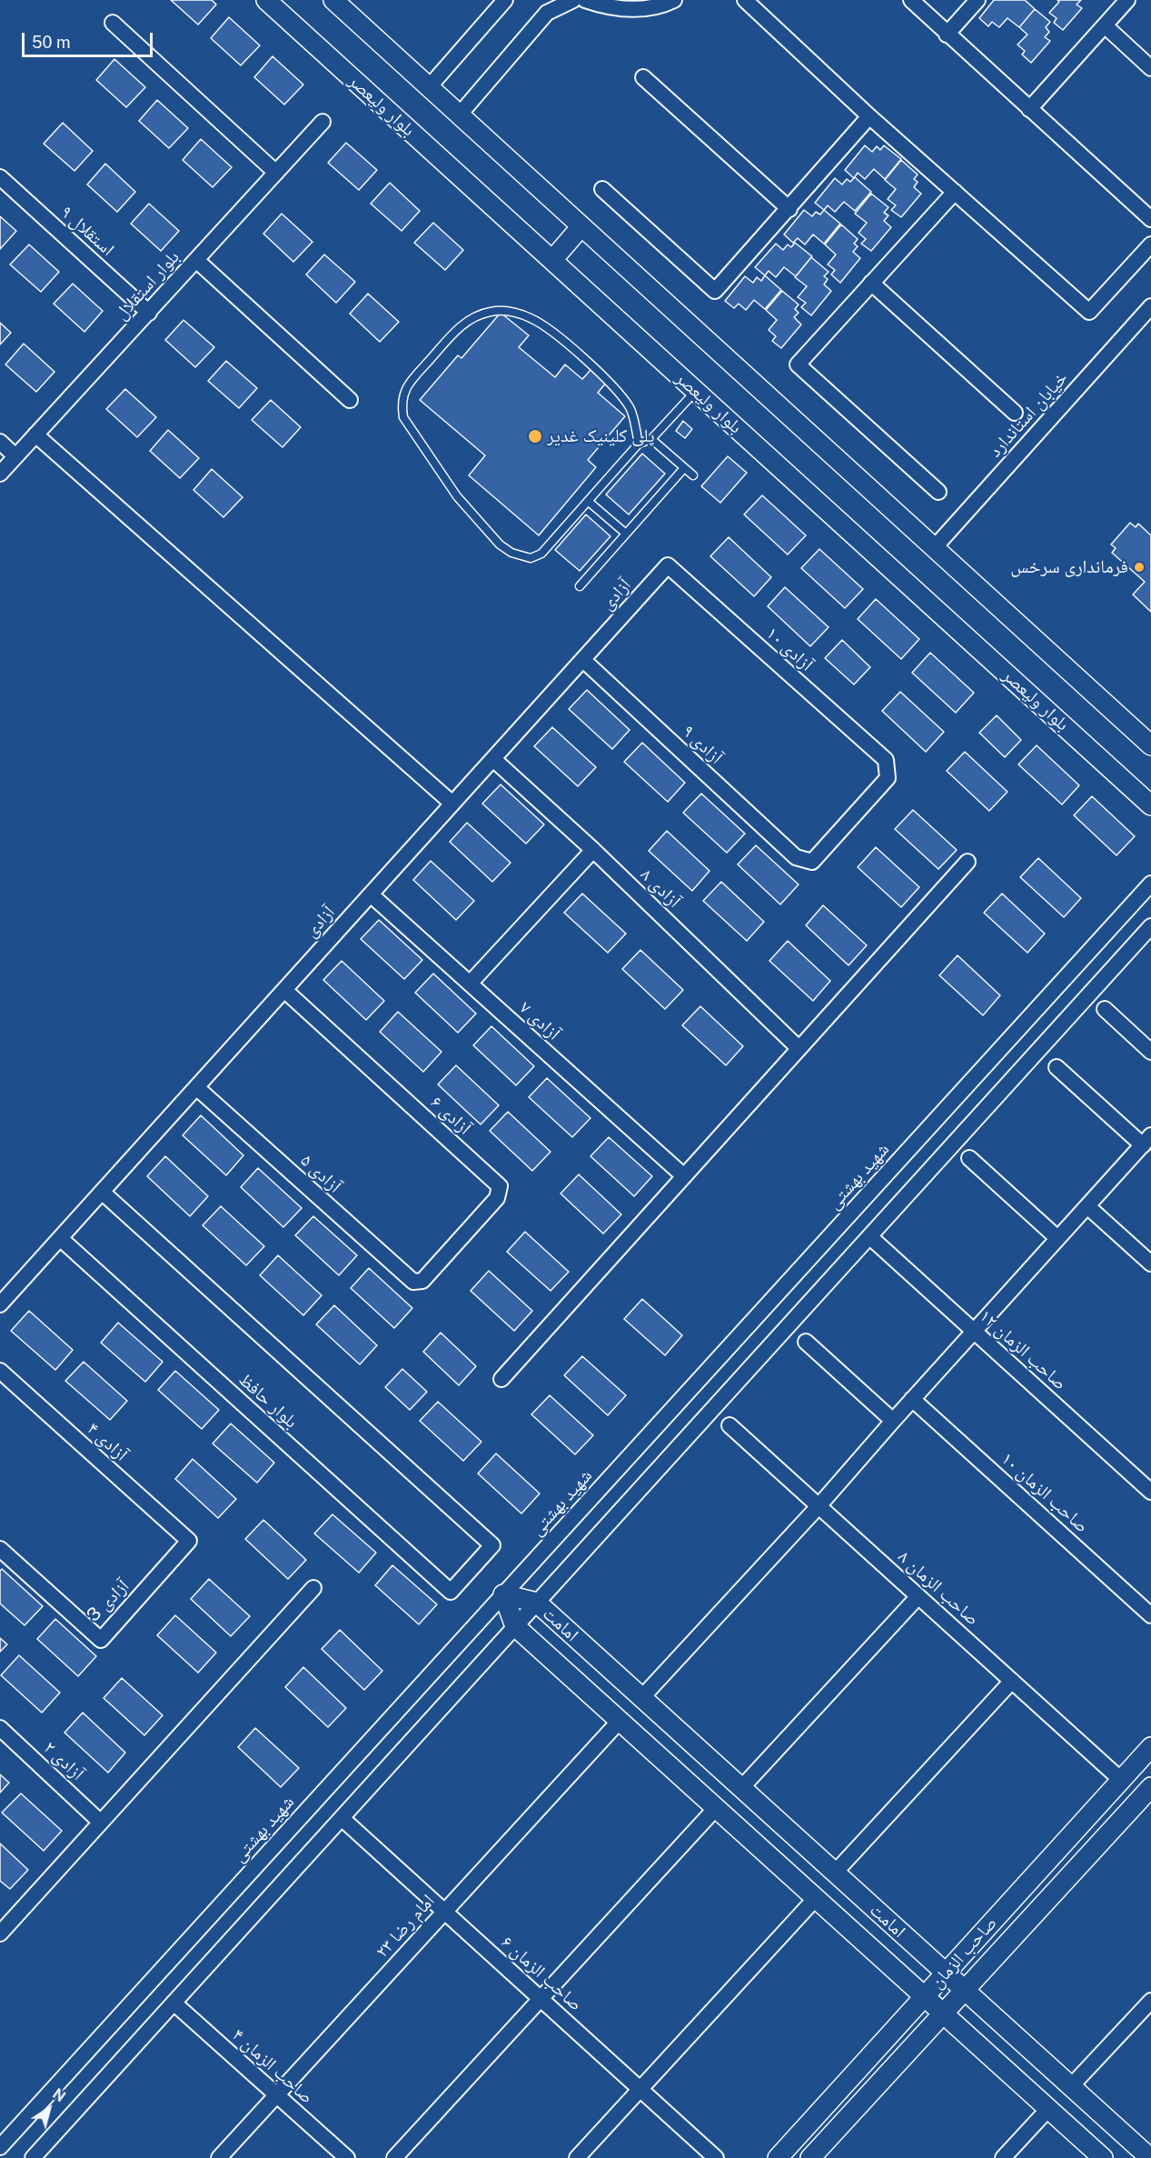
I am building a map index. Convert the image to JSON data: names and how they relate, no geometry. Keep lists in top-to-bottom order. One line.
{"streets":{"street":["بلوار ولیعصر","استقلال ۹","بلوار استقلال","خیابان استاندارد","آزادی","آزادی ۱۰","آزادی ۹","آزادی ۸","آزادی ۷","آزادی ۶","آزادی ۵","شهید بهشتی","صاحب الزمان ۱۲","بلوار حافظ","آزادی ۴","صاحب الزمان ۱۰","صاحب الزمان ۸","آزادی 3","امامت","آزادی ۲","امام رضا ۲۳","صاحب الزمان","صاحب الزمان ۶","صاحب الزمان ۴"]},"crossings":[["استقلال ۹","بلوار استقلال"],["آزادی","آزادی ۱۰"],["آزادی","آزادی ۹"],["آزادی","آزادی ۸"],["آزادی","آزادی ۷"],["آزادی","آزادی ۶"],["آزادی","آزادی ۵"],["آزادی","بلوار حافظ"],["آزادی ۱۰","آزادی ۹"],["آزادی ۶","آزادی ۵"],["شهید بهشتی","امامت"],["آزادی ۴","آزادی 3"],["صاحب الزمان ۸","صاحب الزمان"],["امامت","امام رضا ۲۳"],["امامت","صاحب الزمان"],["امام رضا ۲۳","صاحب الزمان ۶"],["امام رضا ۲۳","صاحب الزمان ۴"]],"places":["پلی کلینیک غدیر","فرمانداری سرخس"],"scale_bar":"50 m","north":"top right"}
